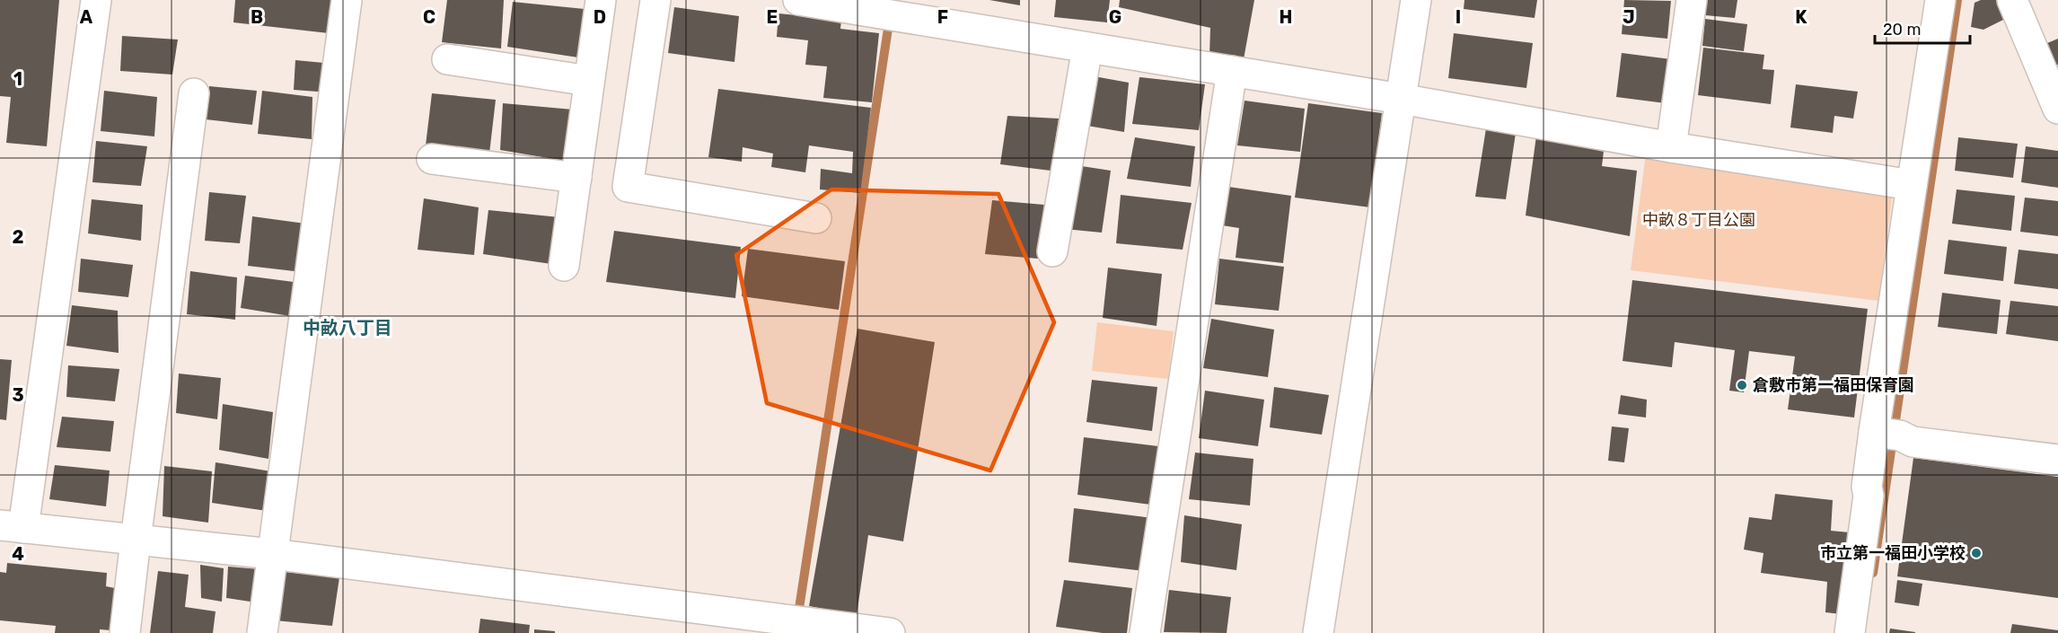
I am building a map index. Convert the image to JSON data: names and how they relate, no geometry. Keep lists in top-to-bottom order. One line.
{"districts":["中畝八丁目"],"parks":["中畝８丁目公園"],"places":["倉敷市第一福田保育園","市立第一福田小学校"],"scale_bar":"20 m","grid":{"columns":["A","B","C","D","E","F","G","H","I","J","K"],"rows":["1","2","3","4"]}}
